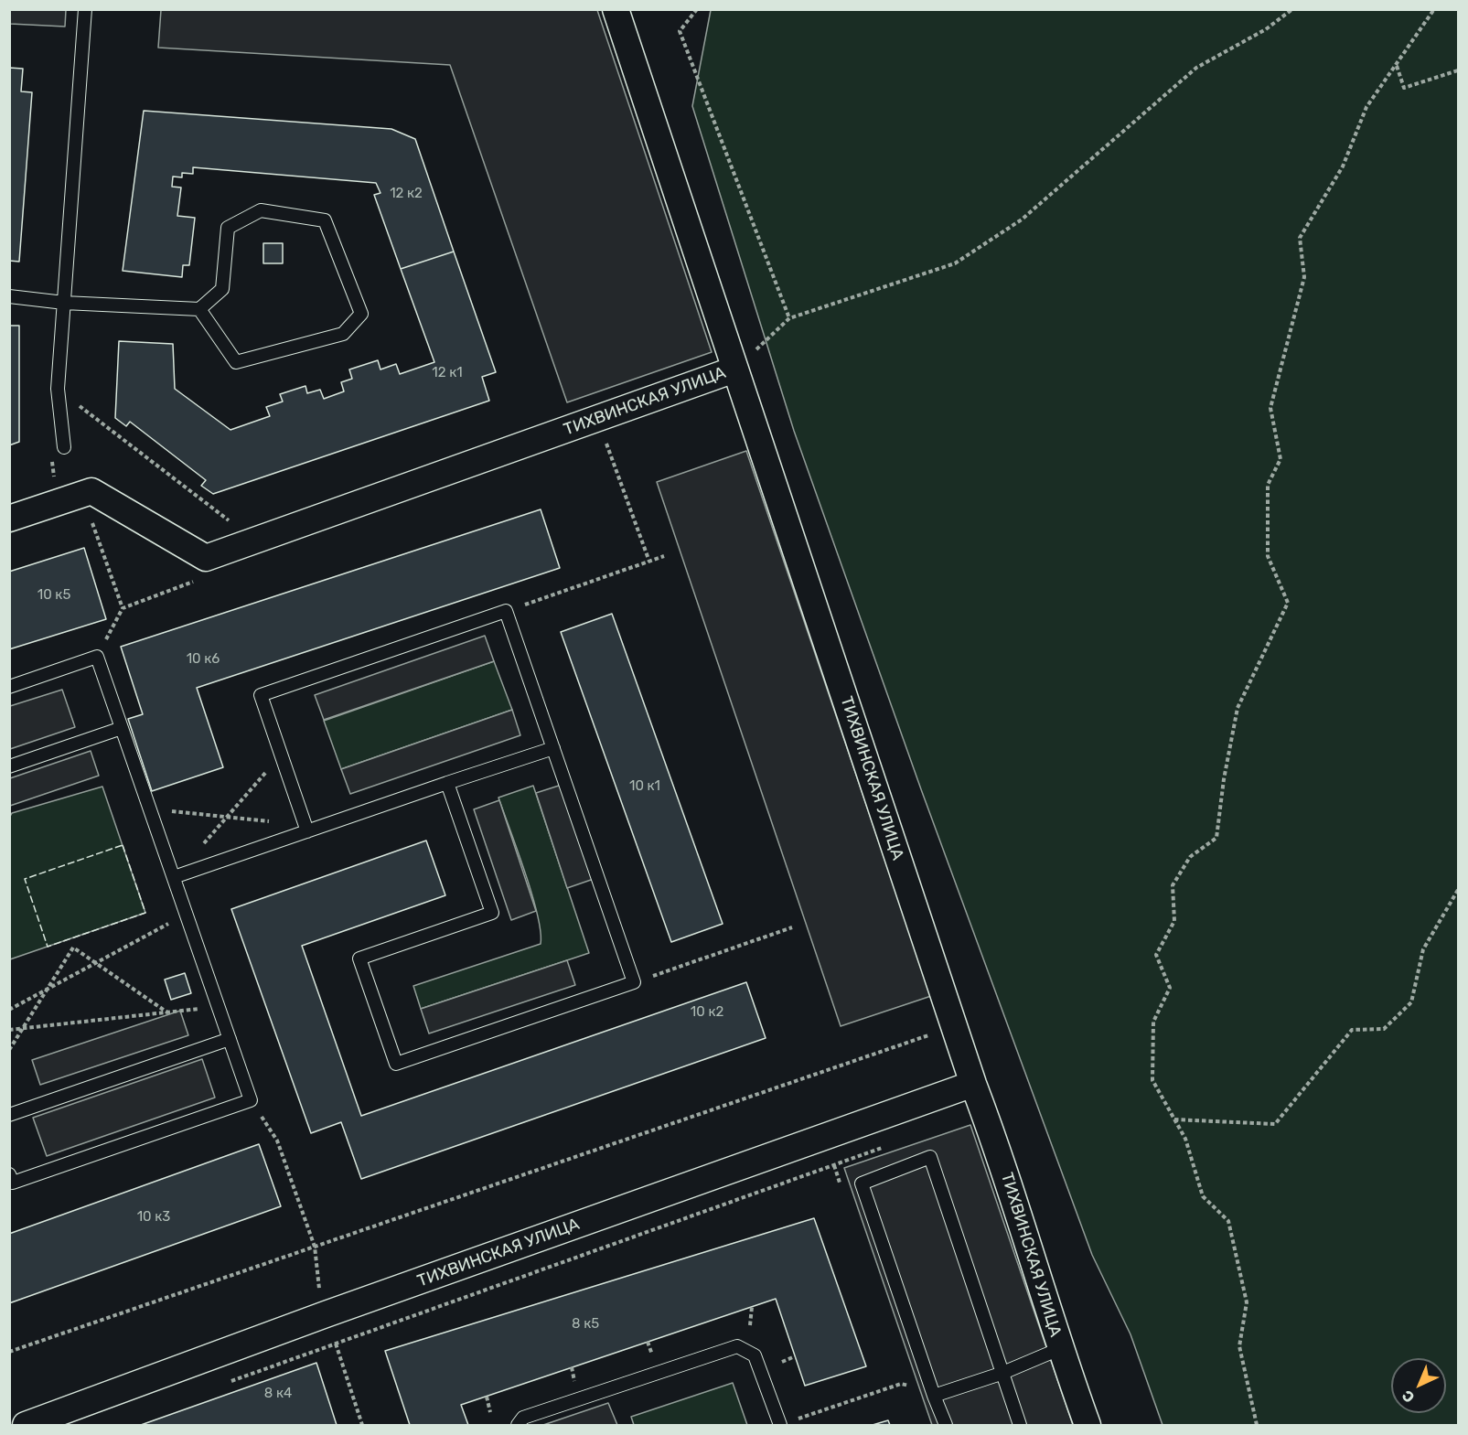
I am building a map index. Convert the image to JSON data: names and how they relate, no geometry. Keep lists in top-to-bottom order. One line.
{"streets":{"street":["ТИХВИНСКАЯ УЛИЦА"]},"house_numbers":["12 к2","12 к1","10 к5","10 к6","10 к1","10 к2","10 к3","8 к5","8 к4"],"north":"bottom left"}
